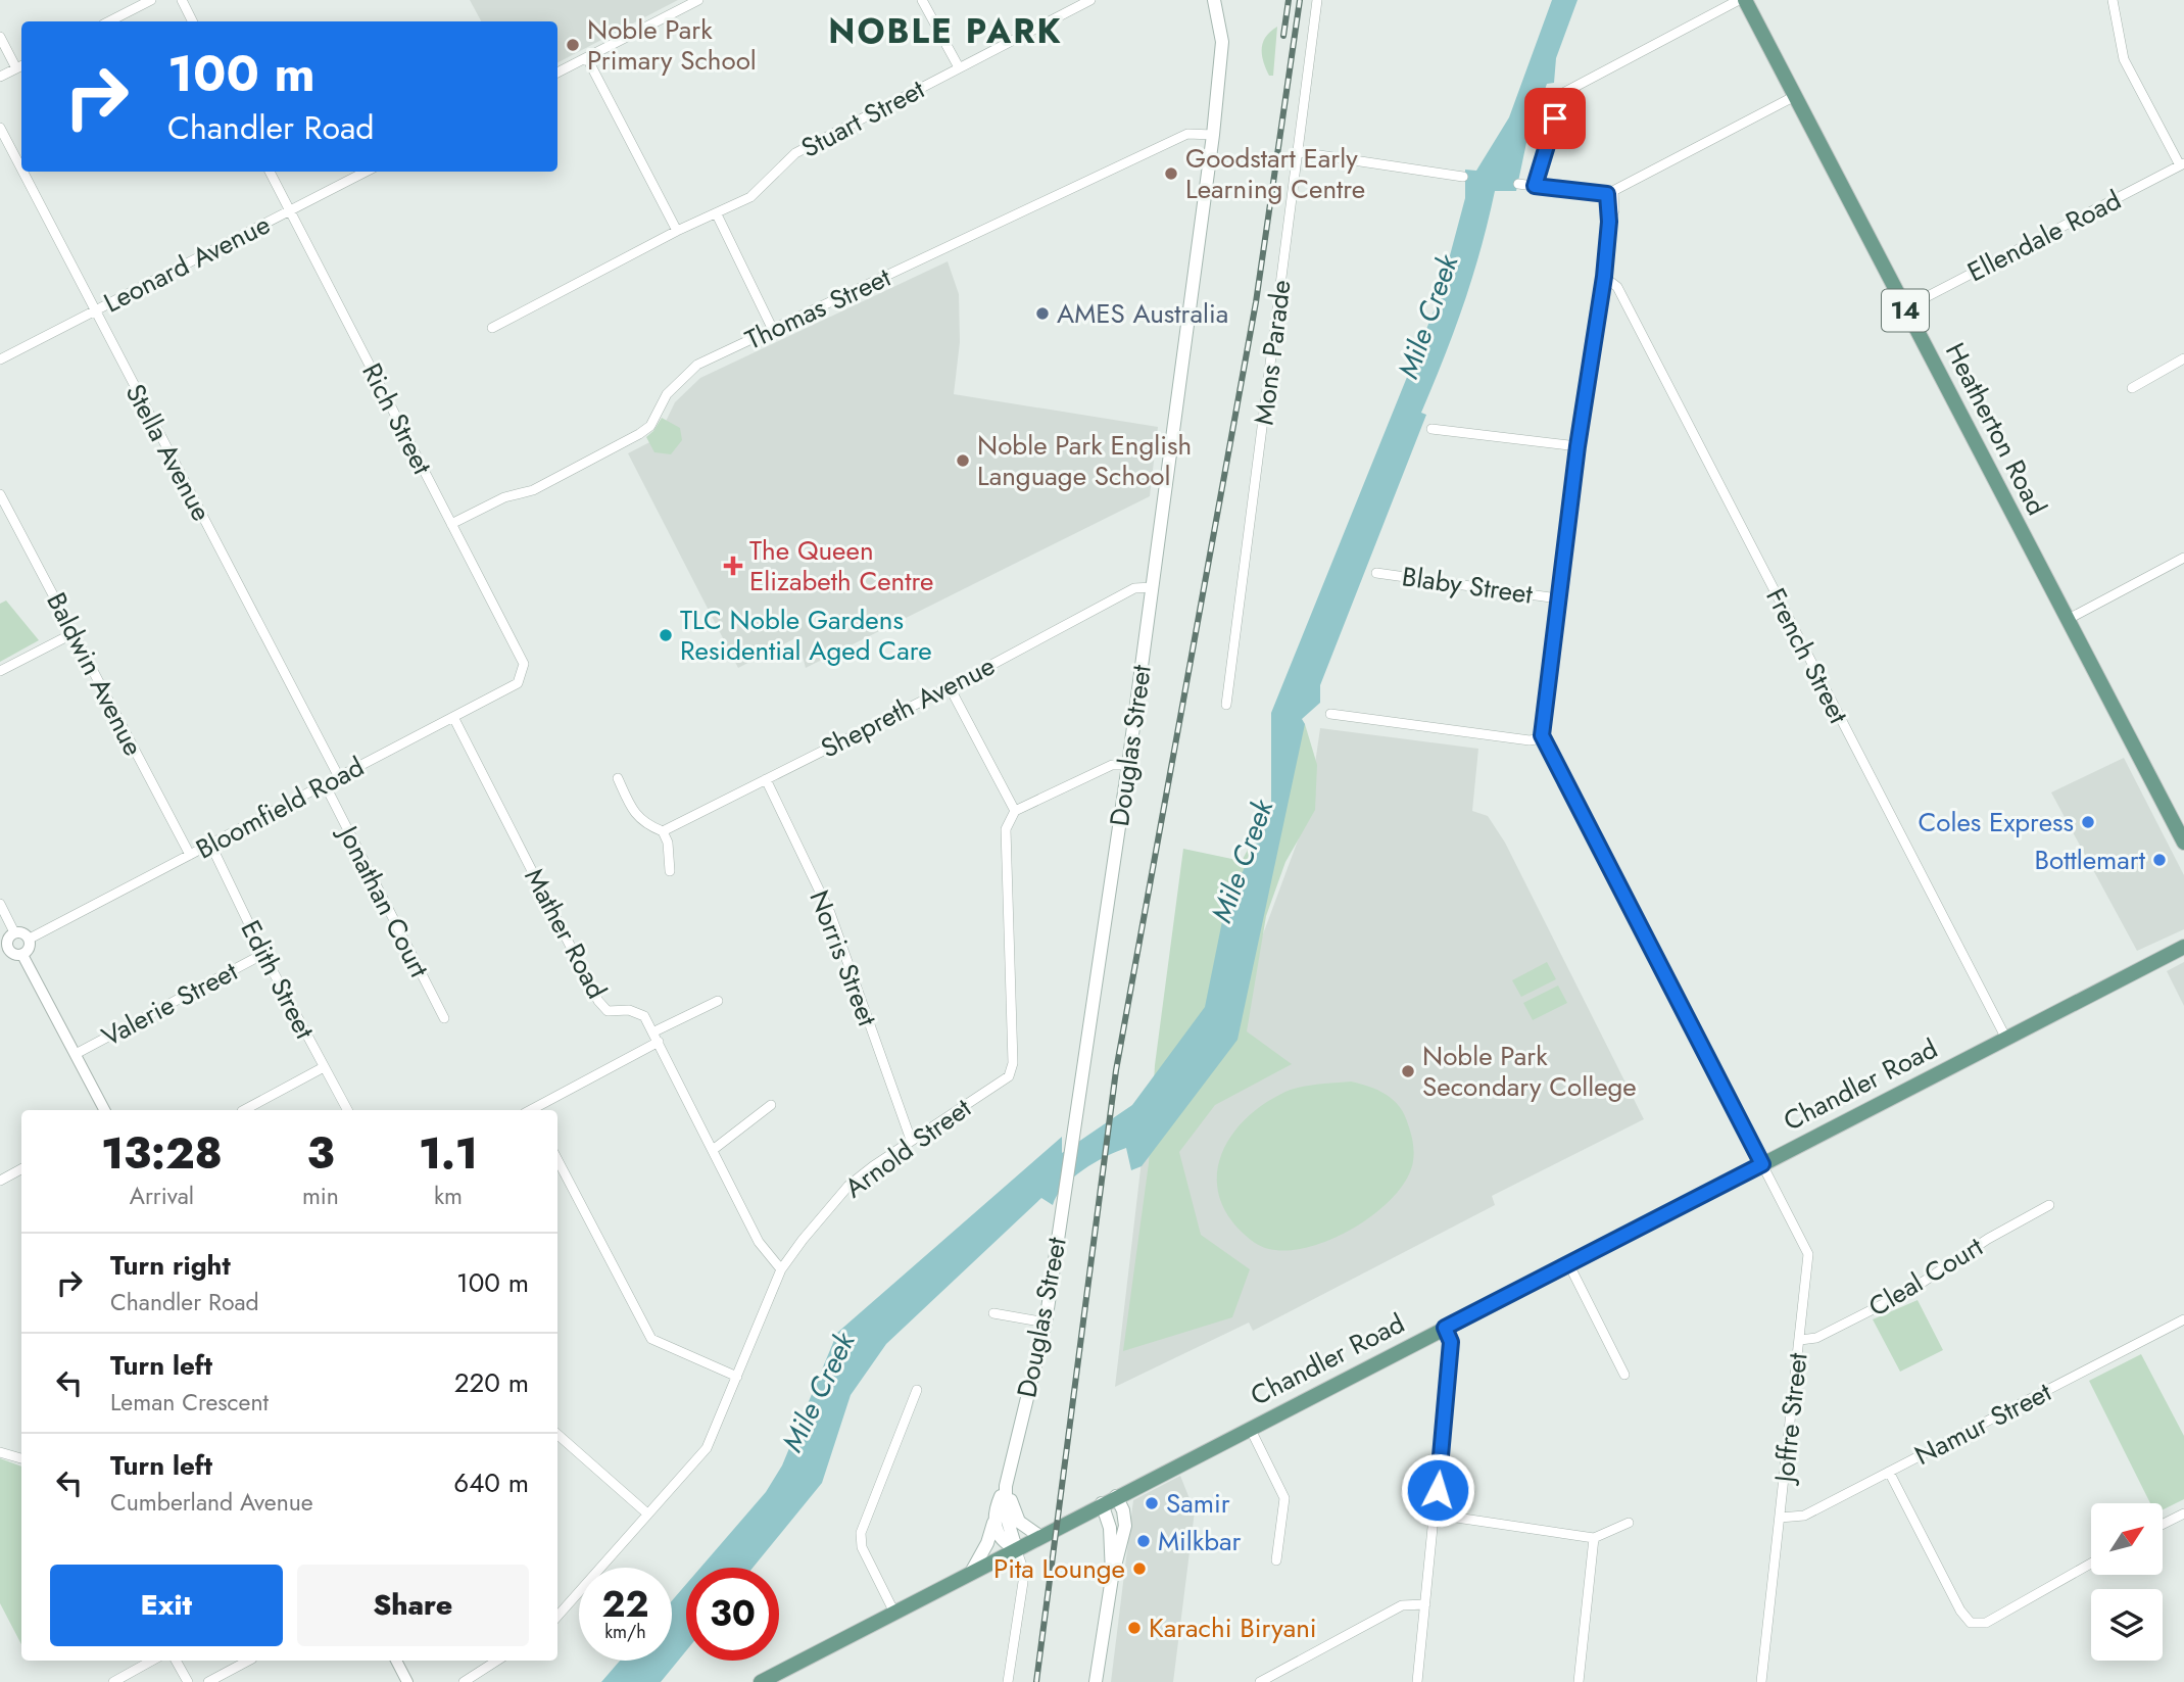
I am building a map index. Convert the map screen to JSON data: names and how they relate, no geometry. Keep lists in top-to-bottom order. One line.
{"streets":{"main road":["14","Heatherton Road","Douglas Street","Chandler Road"],"street":["Stuart Street","Ellendale Road","Leonard Avenue","Thomas Street","Mons Parade","Rich Street","Stella Avenue","Blaby Street","French Street","Baldwin Avenue","Shepreth Avenue","Bloomfield Road","Jonathan Court","Mather Road","Norris Street","Edith Street","Valerie Street","Arnold Street","Cleal Court","Joffre Street","Namur Street"]},"crossings":[["Ellendale Road","Heatherton Road"],["Leonard Avenue","Rich Street"],["Leonard Avenue","Stella Avenue"],["Thomas Street","Rich Street"],["Thomas Street","Douglas Street"],["Rich Street","Bloomfield Road"],["Stella Avenue","Bloomfield Road"],["French Street","Chandler Road"],["Baldwin Avenue","Bloomfield Road"],["Shepreth Avenue","Douglas Street"],["Shepreth Avenue","Norris Street"],["Douglas Street","Chandler Road"],["Bloomfield Road","Jonathan Court"],["Bloomfield Road","Mather Road"],["Bloomfield Road","Edith Street"],["Mather Road","Arnold Street"],["Norris Street","Arnold Street"],["Edith Street","Valerie Street"],["Chandler Road","Joffre Street"],["Cleal Court","Joffre Street"],["Joffre Street","Namur Street"]],"districts":["NOBLE PARK"],"water":["Mile Creek"],"places":{"other":["Noble Park Primary School","Goodstart Early Learning Centre","AMES Australia","Noble Park English Language School","TLC Noble Gardens Residential Aged Care","Coles Express","Bottlemart","Noble Park Secondary College","Samir","Milkbar","Pita Lounge","Karachi Biryani"],"health":["The Queen Elizabeth Centre"]},"north":"top right","page":{"turn":["100 m","Chandler Road"],"eta":["13:28","Arrival","3","min","1.1","km"],"list":[{"name":"Turn right","note":"Chandler Road","value":"100 m"},{"name":"Turn left","note":"Leman Crescent","value":"220 m"},{"name":"Turn left","note":"Cumberland Avenue","value":"640 m"}],"buttons":["Exit","Share"],"speed":"22 km/h","limit":"30"}}
